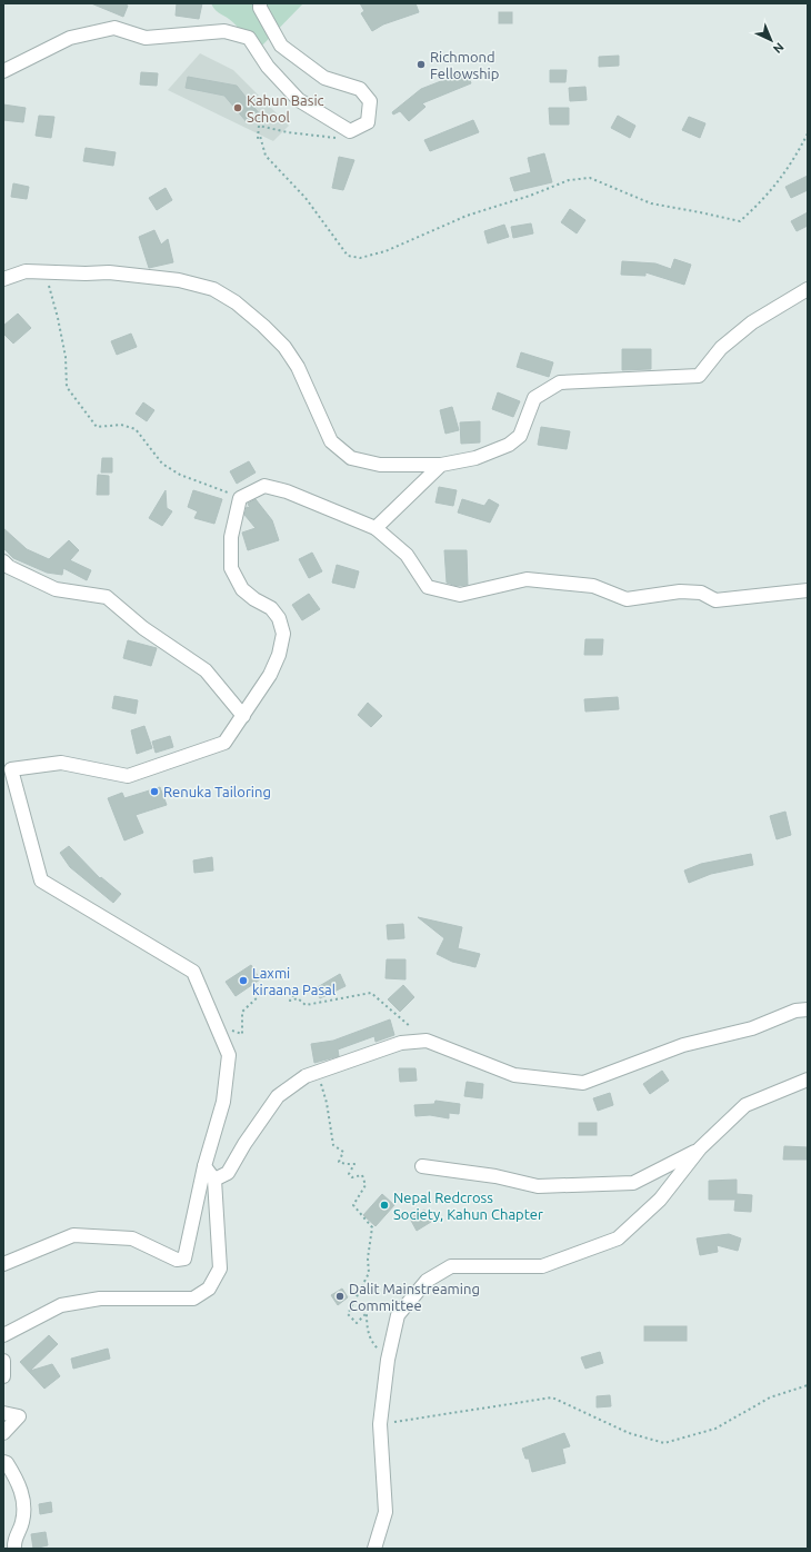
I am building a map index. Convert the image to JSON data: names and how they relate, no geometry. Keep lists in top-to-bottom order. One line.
{"places":["Richmond Fellowship","Kahun Basic School","Renuka Tailoring","Laxmi kiraana Pasal","Nepal Redcross Society, Kahun Chapter","Dalit Mainstreaming Committee"],"north":"bottom right"}
